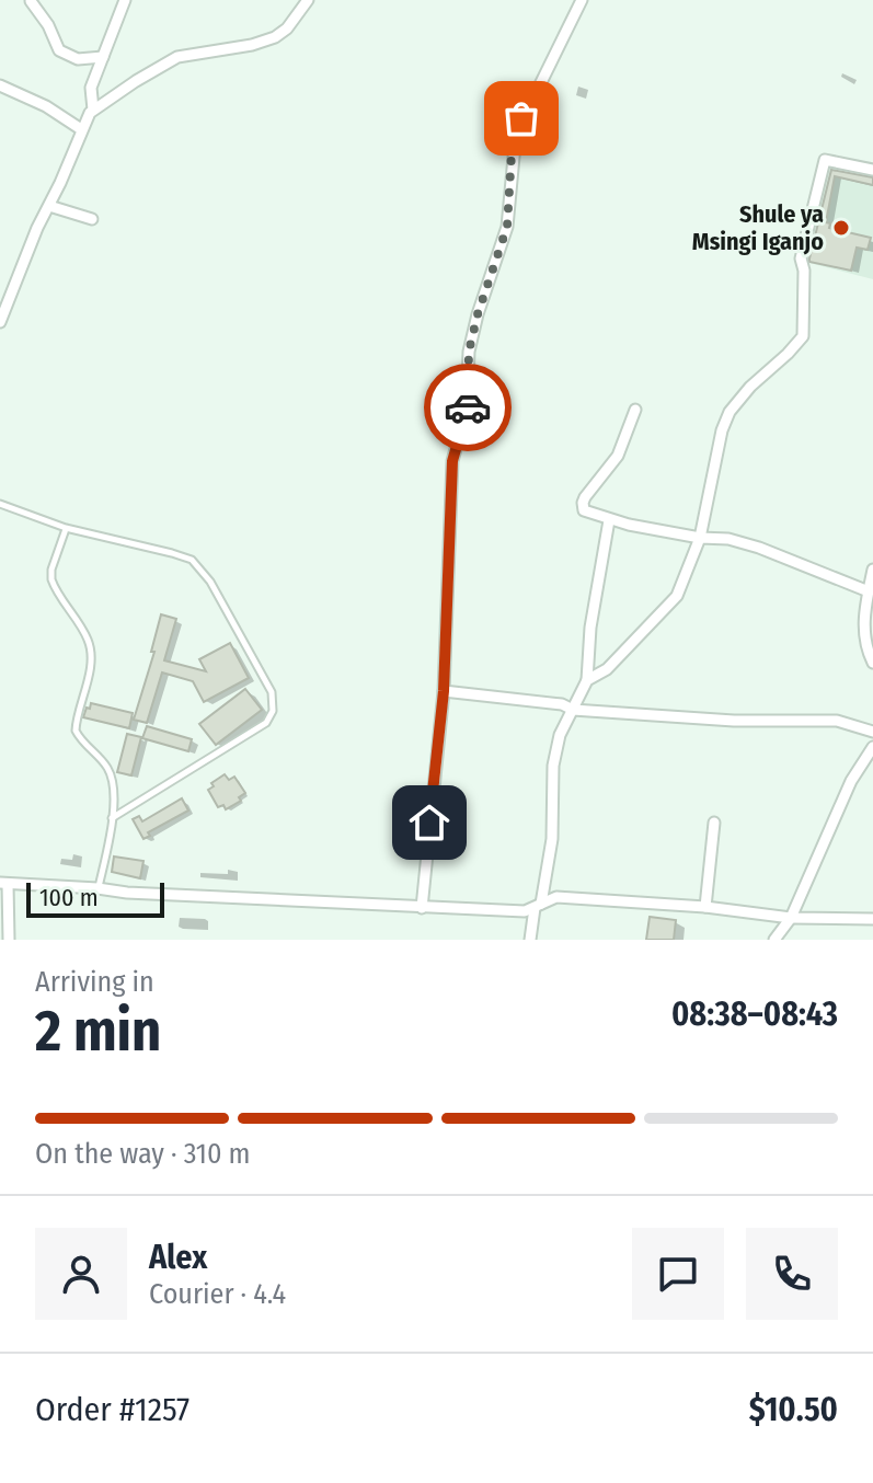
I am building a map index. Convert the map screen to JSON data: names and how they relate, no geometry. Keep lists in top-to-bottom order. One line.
{"places":["Shule ya Msingi Iganjo"],"scale_bar":"100 m","page":{"scale":"100 m","heading":["2 min","Arriving in","08:38–08:43"],"panel":["Alex","Courier · 4.4","Order #1257","$10.50"],"bar":"On the way · 310 m"}}
